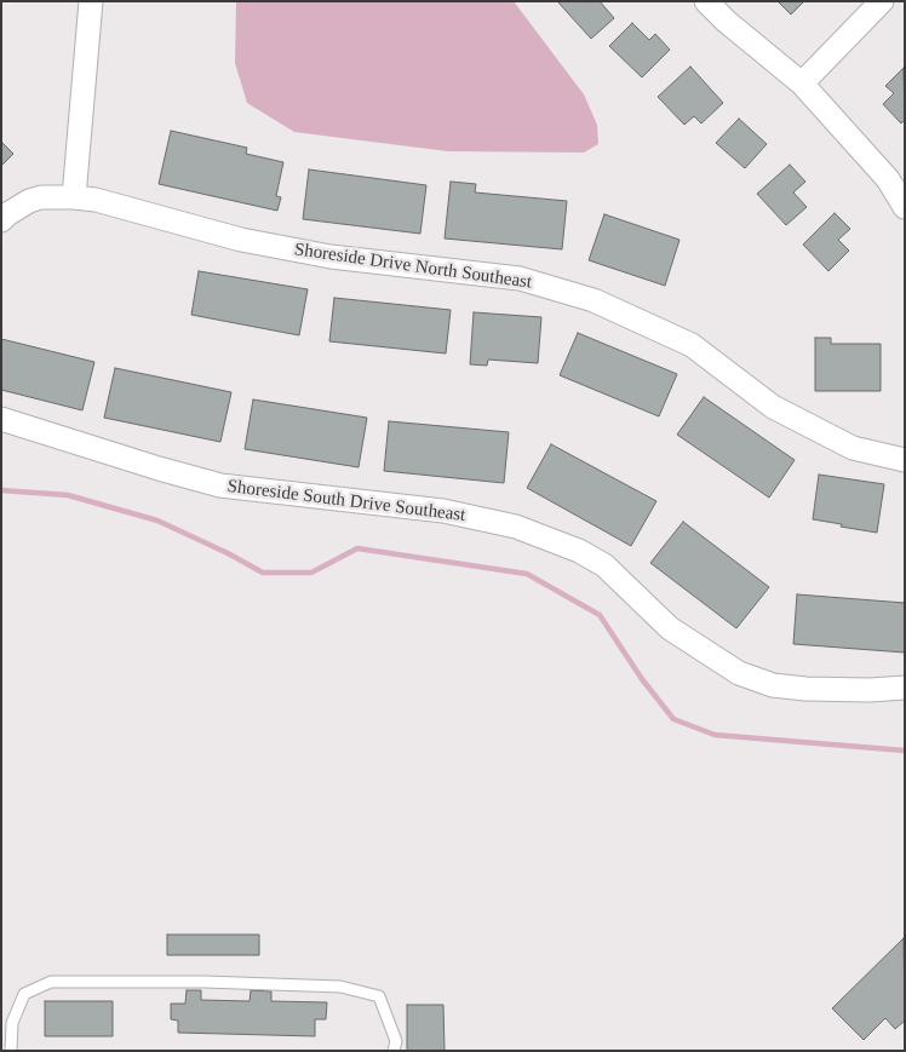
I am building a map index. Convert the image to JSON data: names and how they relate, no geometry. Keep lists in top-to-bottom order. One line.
{"streets":{"street":["Shoreside Drive North Southeast","Shoreside South Drive Southeast"]}}
